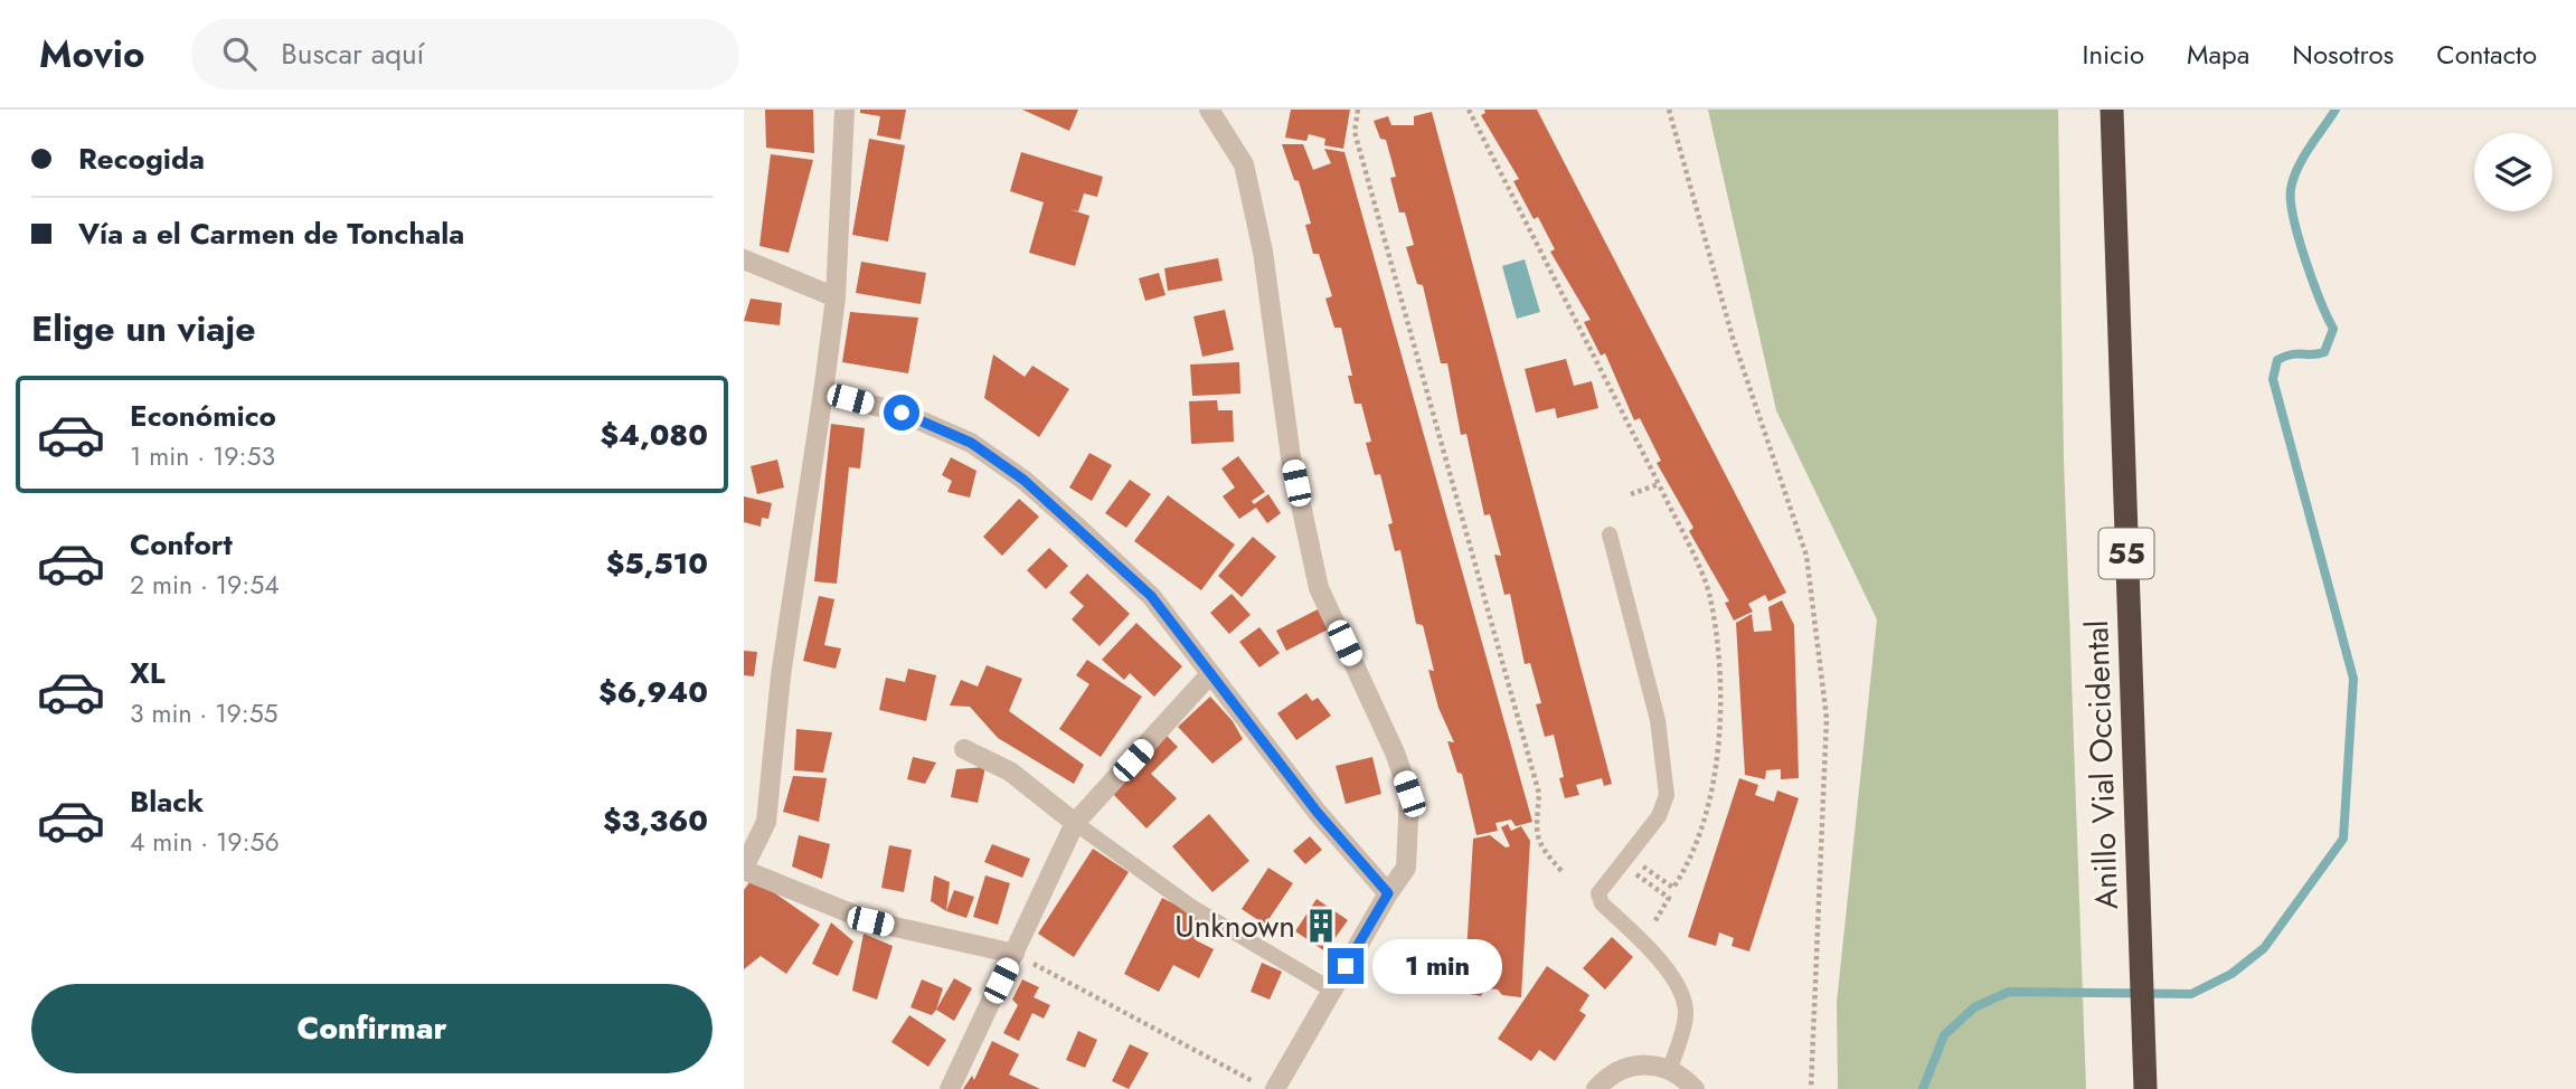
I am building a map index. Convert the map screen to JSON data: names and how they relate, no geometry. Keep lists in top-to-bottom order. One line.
{"streets":{"highway":["55","Anillo Vial Occidental"]},"places":{"building":["Unknown"]},"page":{"header":"Movio","search":"Buscar aquí","nav":["Inicio","Mapa","Nosotros","Contacto"],"banner":["Recogida","Vía a el Carmen de Tonchala"],"heading":"Elige un viaje","list":[{"name":"Económico","note":"1 min · 19:53","value":"$4,080"},{"name":"Confort","note":"2 min · 19:54","value":"$5,510"},{"name":"XL","note":"3 min · 19:55","value":"$6,940"},{"name":"Black","note":"4 min · 19:56","value":"$3,360"}],"bubble":"1 min","buttons":"Confirmar"}}
